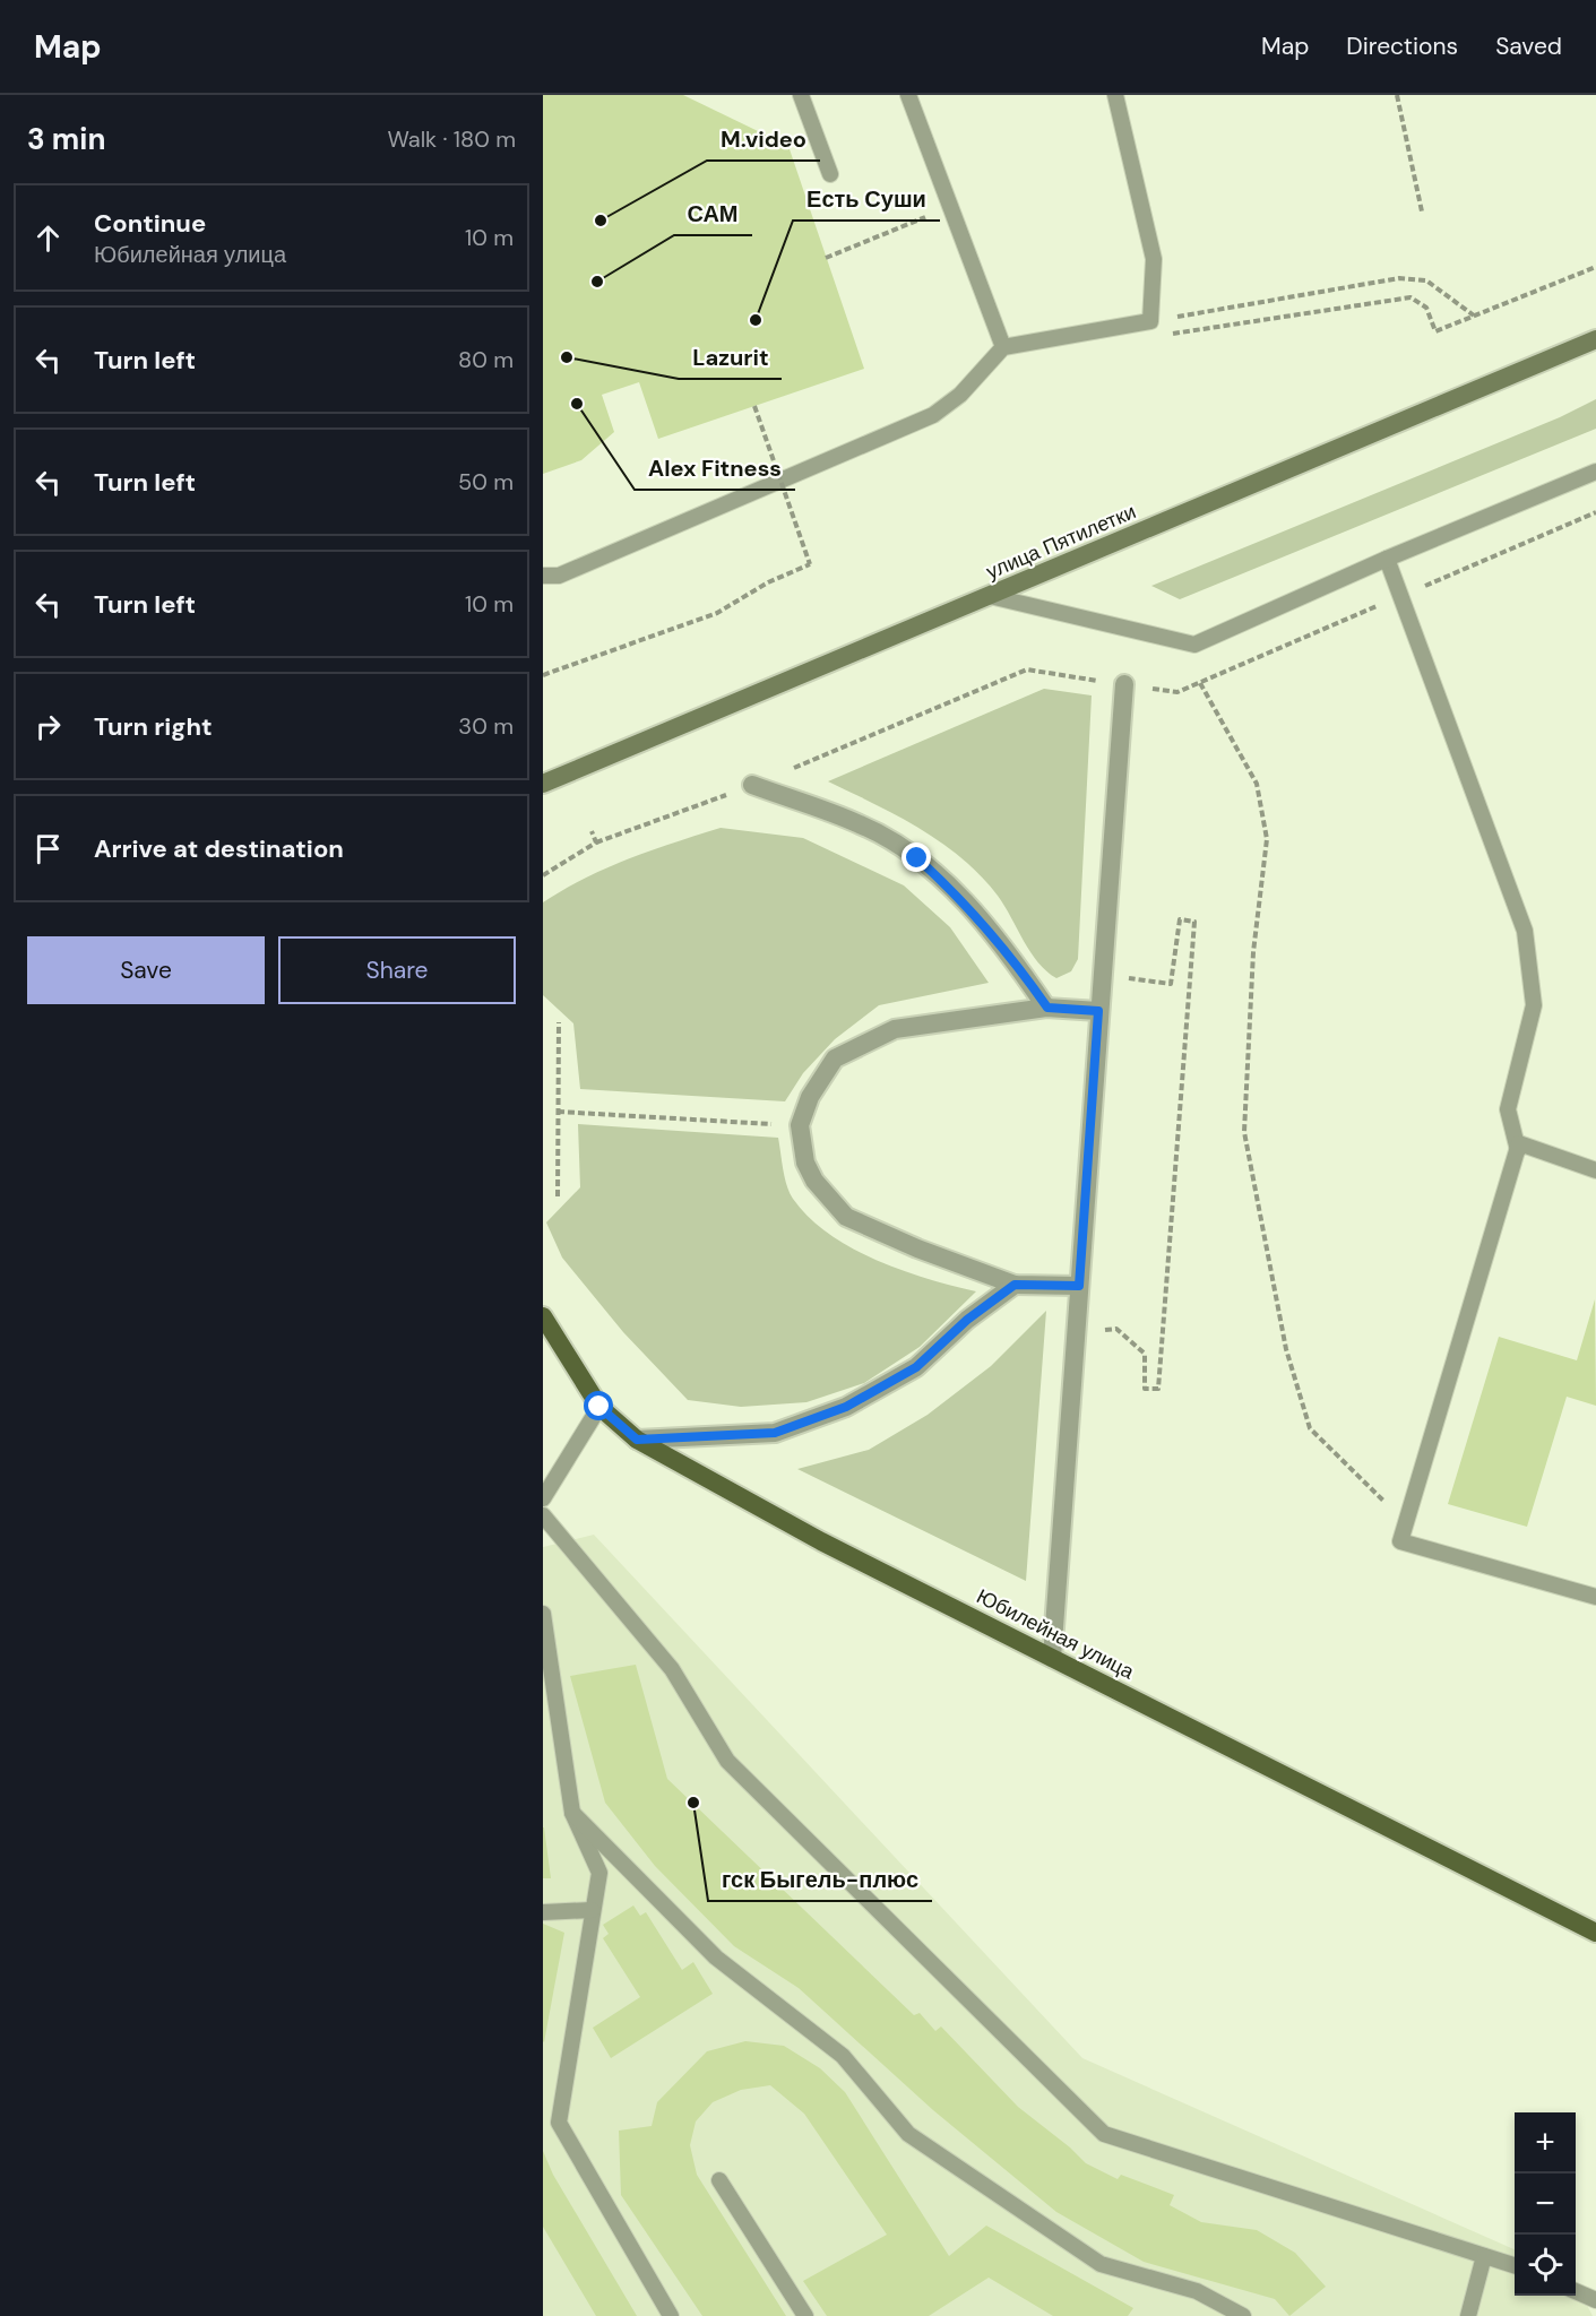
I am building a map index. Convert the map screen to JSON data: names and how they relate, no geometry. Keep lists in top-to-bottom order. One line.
{"streets":{"main road":["улица Пятилетки","Юбилейная улица"]},"places":["M.video","САМ","Есть Суши","Lazurit","Alex Fitness","гск Быгель-плюс"],"page":{"header":"Map","nav":["Map","Directions","Saved"],"heading":["3 min","Walk · 180 m"],"list":[["Continue","Юбилейная улица","10 m"],["Turn left","80 m"],["Turn left","50 m"],["Turn left","10 m"],["Turn right","30 m"],"Arrive at destination"],"buttons":["Save","Share"],"map_buttons":["+","−"]}}
